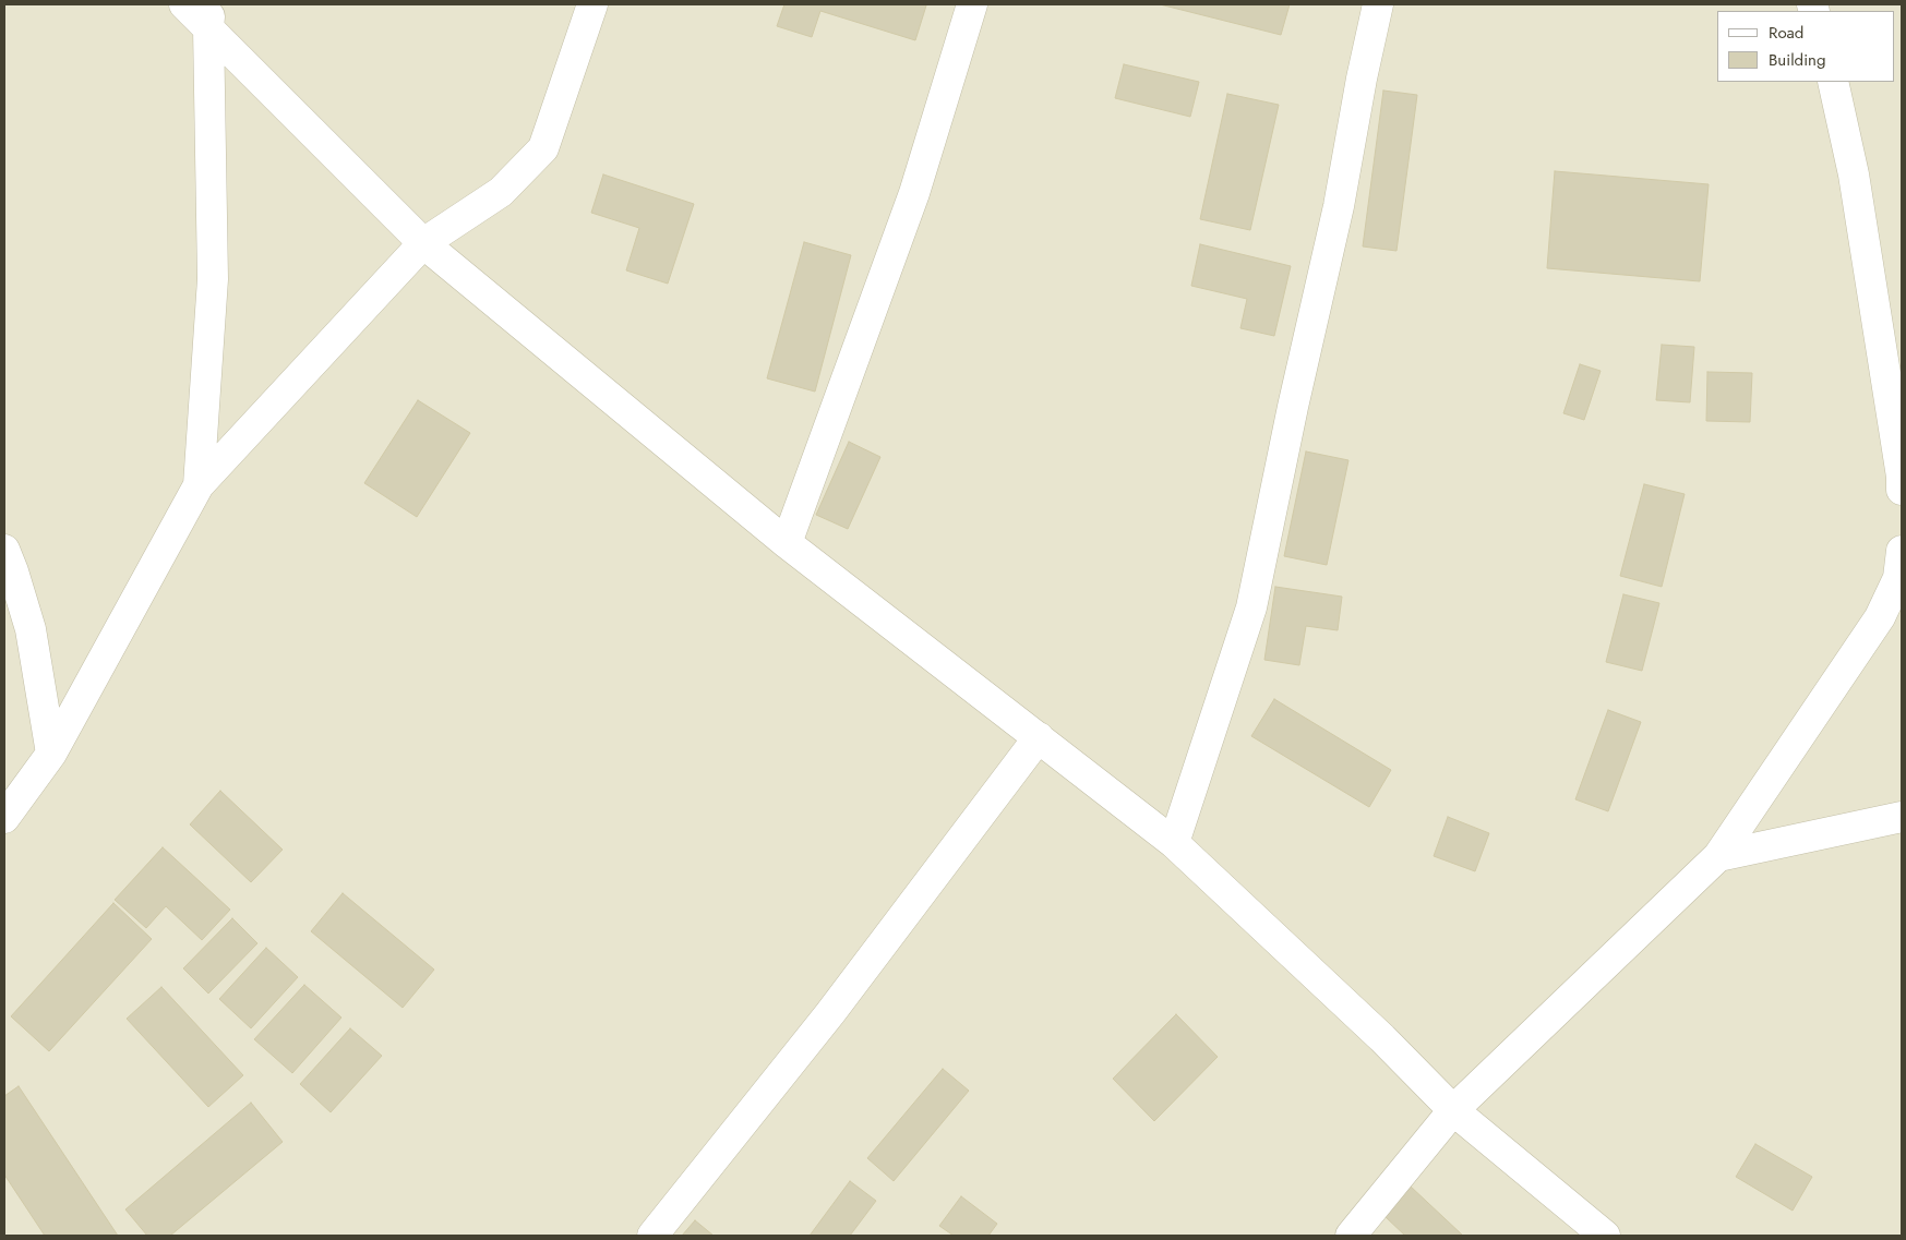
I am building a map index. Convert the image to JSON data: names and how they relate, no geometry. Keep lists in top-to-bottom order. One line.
{"legend":["Road","Building"]}
